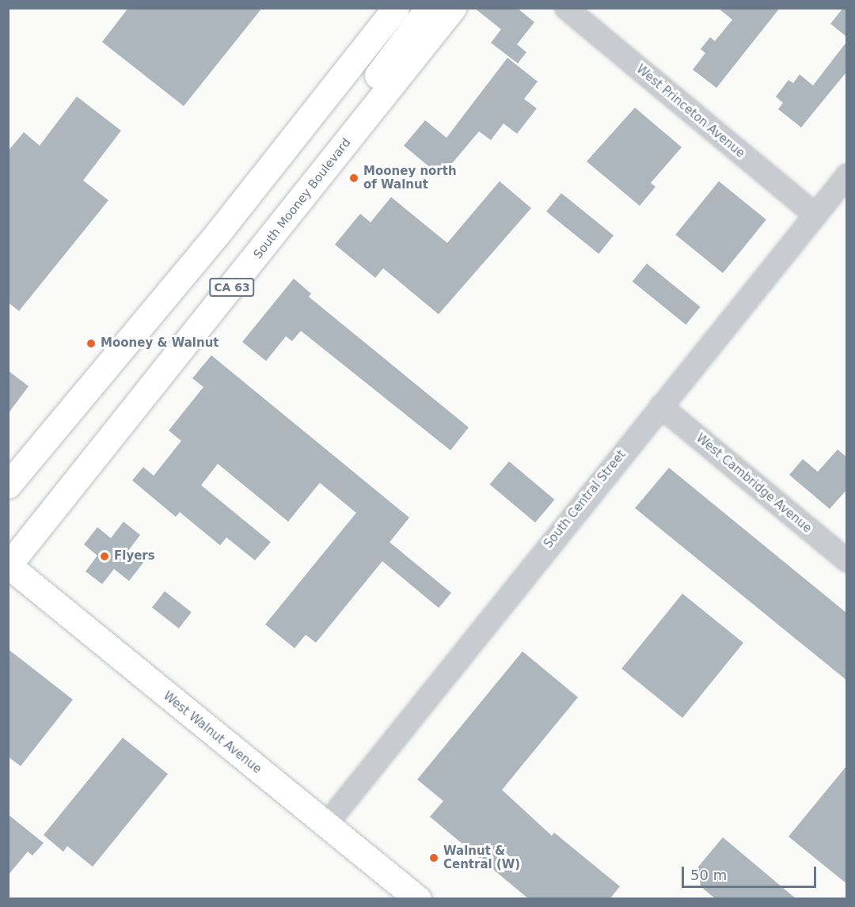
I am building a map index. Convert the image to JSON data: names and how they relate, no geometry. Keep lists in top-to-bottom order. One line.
{"streets":{"main road":["South Mooney Boulevard","CA 63","West Walnut Avenue"],"street":["West Princeton Avenue","West Cambridge Avenue","South Central Street"]},"crossings":[["West Princeton Avenue","South Central Street"],["South Mooney Boulevard","West Walnut Avenue"],["West Cambridge Avenue","South Central Street"],["South Central Street","West Walnut Avenue"]],"places":["Mooney north of Walnut","Mooney & Walnut","Flyers","Walnut & Central (W)"],"scale_bar":"50 m"}
